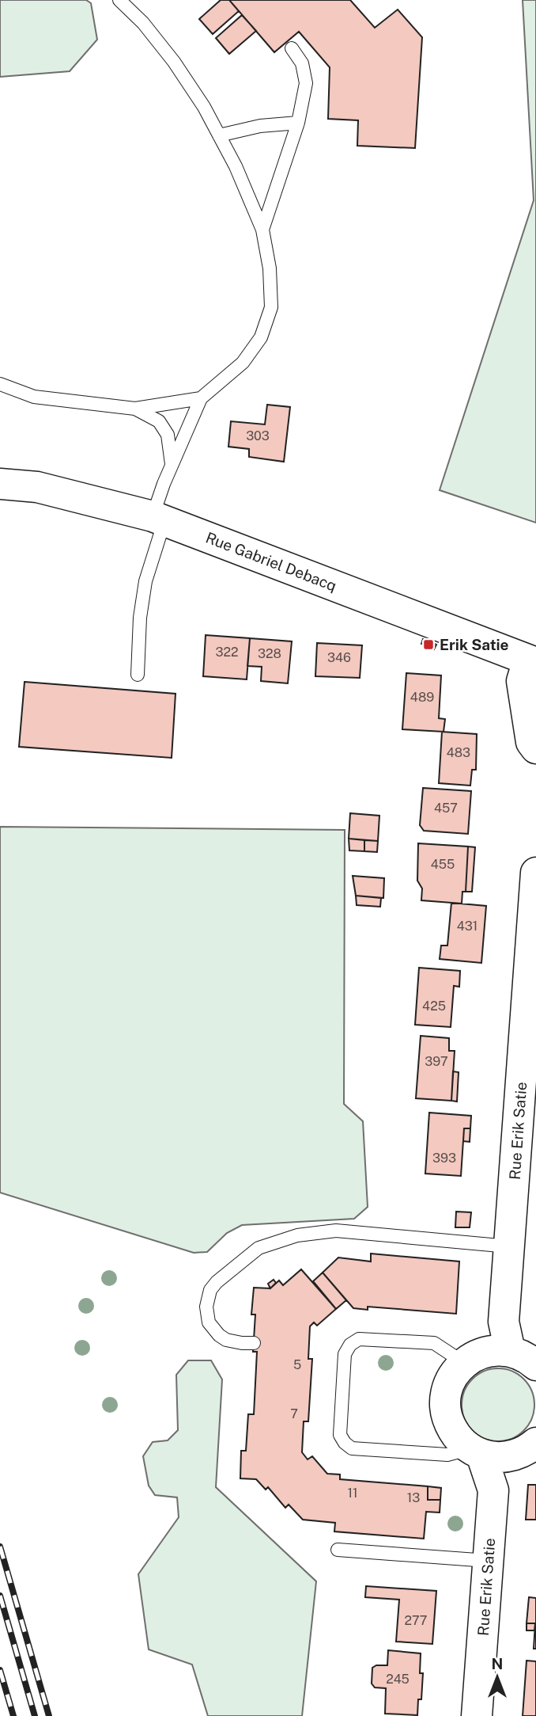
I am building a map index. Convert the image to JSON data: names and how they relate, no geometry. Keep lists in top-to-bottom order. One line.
{"streets":{"street":["Rue Gabriel Debacq","Rue Erik Satie"]},"places":{"transit":["Erik Satie"]},"house_numbers":["303","322","328","346","489","483","457","455","431","425","397","393","5","7","11","13","277","245"],"north":"top"}
